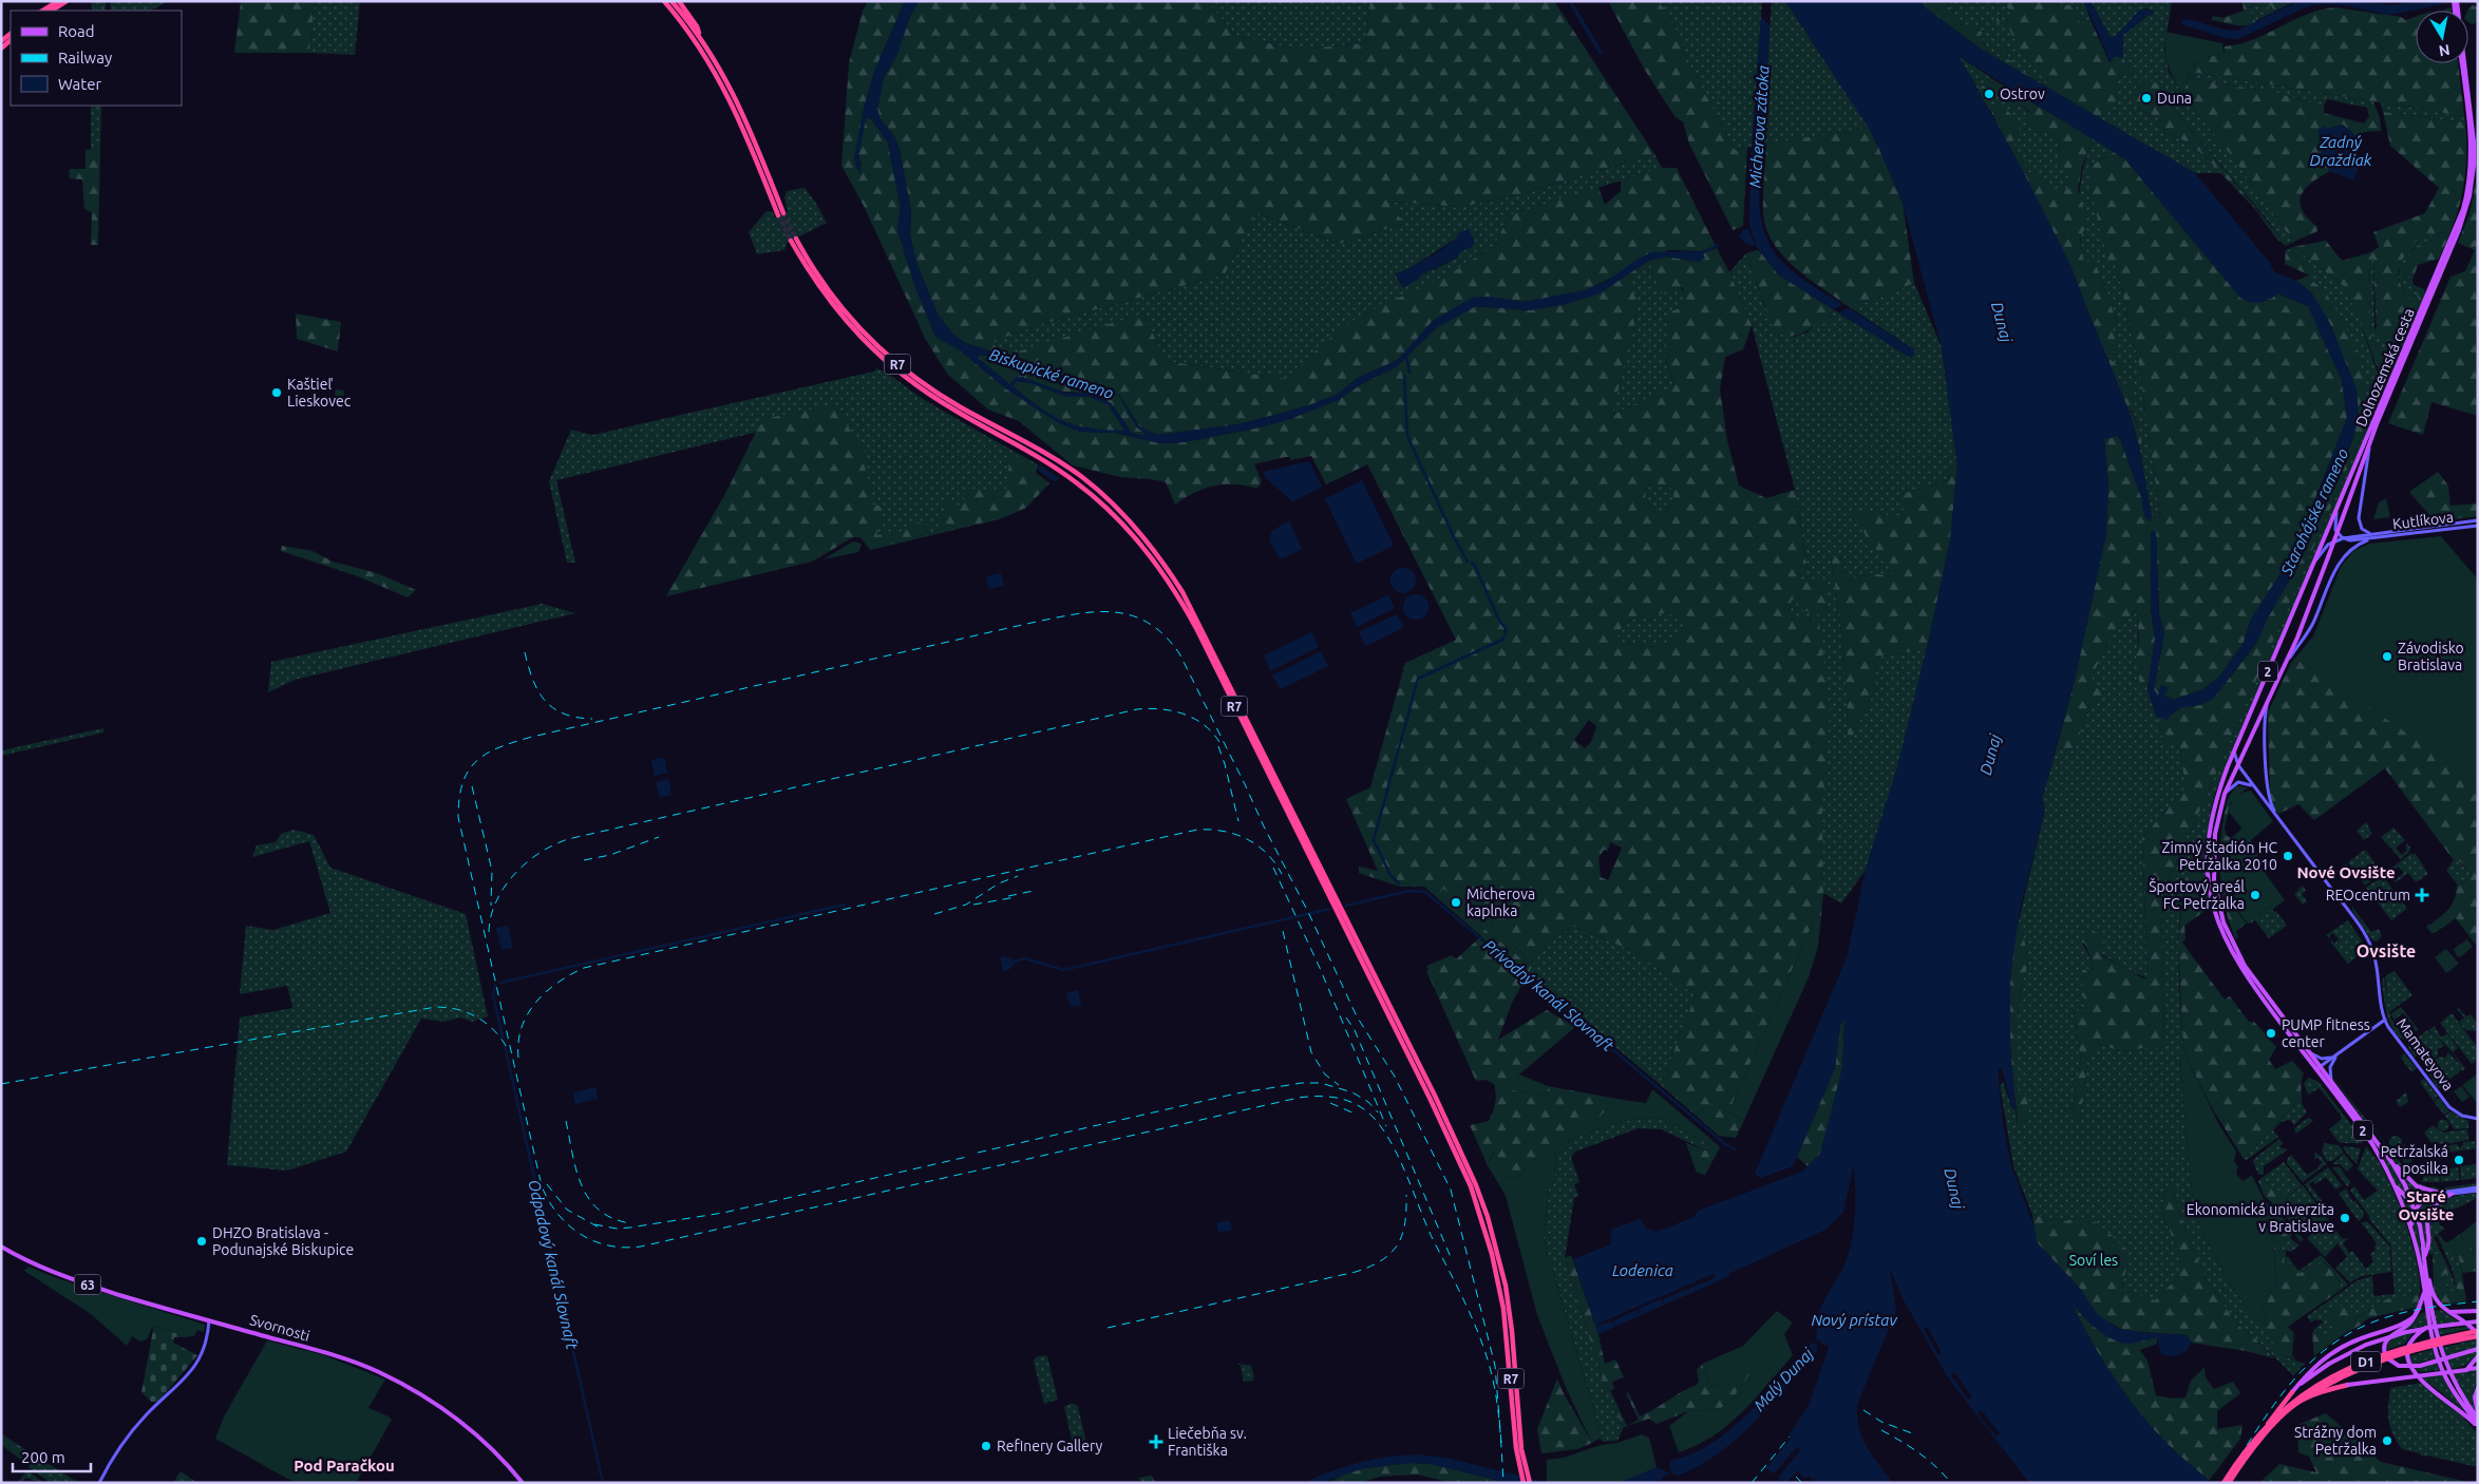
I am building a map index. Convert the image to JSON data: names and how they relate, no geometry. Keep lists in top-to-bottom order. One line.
{"streets":{"highway":["R7","D1"],"main road":["Dolnozemská cesta","2","63","Svornosti"],"street":["Kutlíkova","Mamateyova"]},"crossings":[["Dolnozemská cesta","2"]],"districts":["Nové Ovsište","Ovsište","Staré Ovsište","Pod Paračkou"],"water":["Micherova zátoka","Zadný Draždiak","Dunaj","Biskupické rameno","Starohájske rameno","Prívodný kanál Slovnaft","Odpadový kanál Slovnaft","Lodenica","Nový prístav","Malý Dunaj"],"parks":["Soví les"],"places":{"other":["Ostrov","Duna","Kaštieľ Lieskovec","Závodisko Bratislava","Zimný štadión HC Petržalka 2010","Športový areál FC Petržalka","Micherova kaplnka","PUMP fitness center","Petržalská posilka","Ekonomická univerzita v Bratislave","DHZO Bratislava - Podunajské Biskupice","Strážny dom Petržalka","Refinery Gallery"],"health":["REOcentrum","Liečebňa sv. Františka"]},"legend":["Road","Railway","Water"],"scale_bar":"200 m","north":"bottom"}
